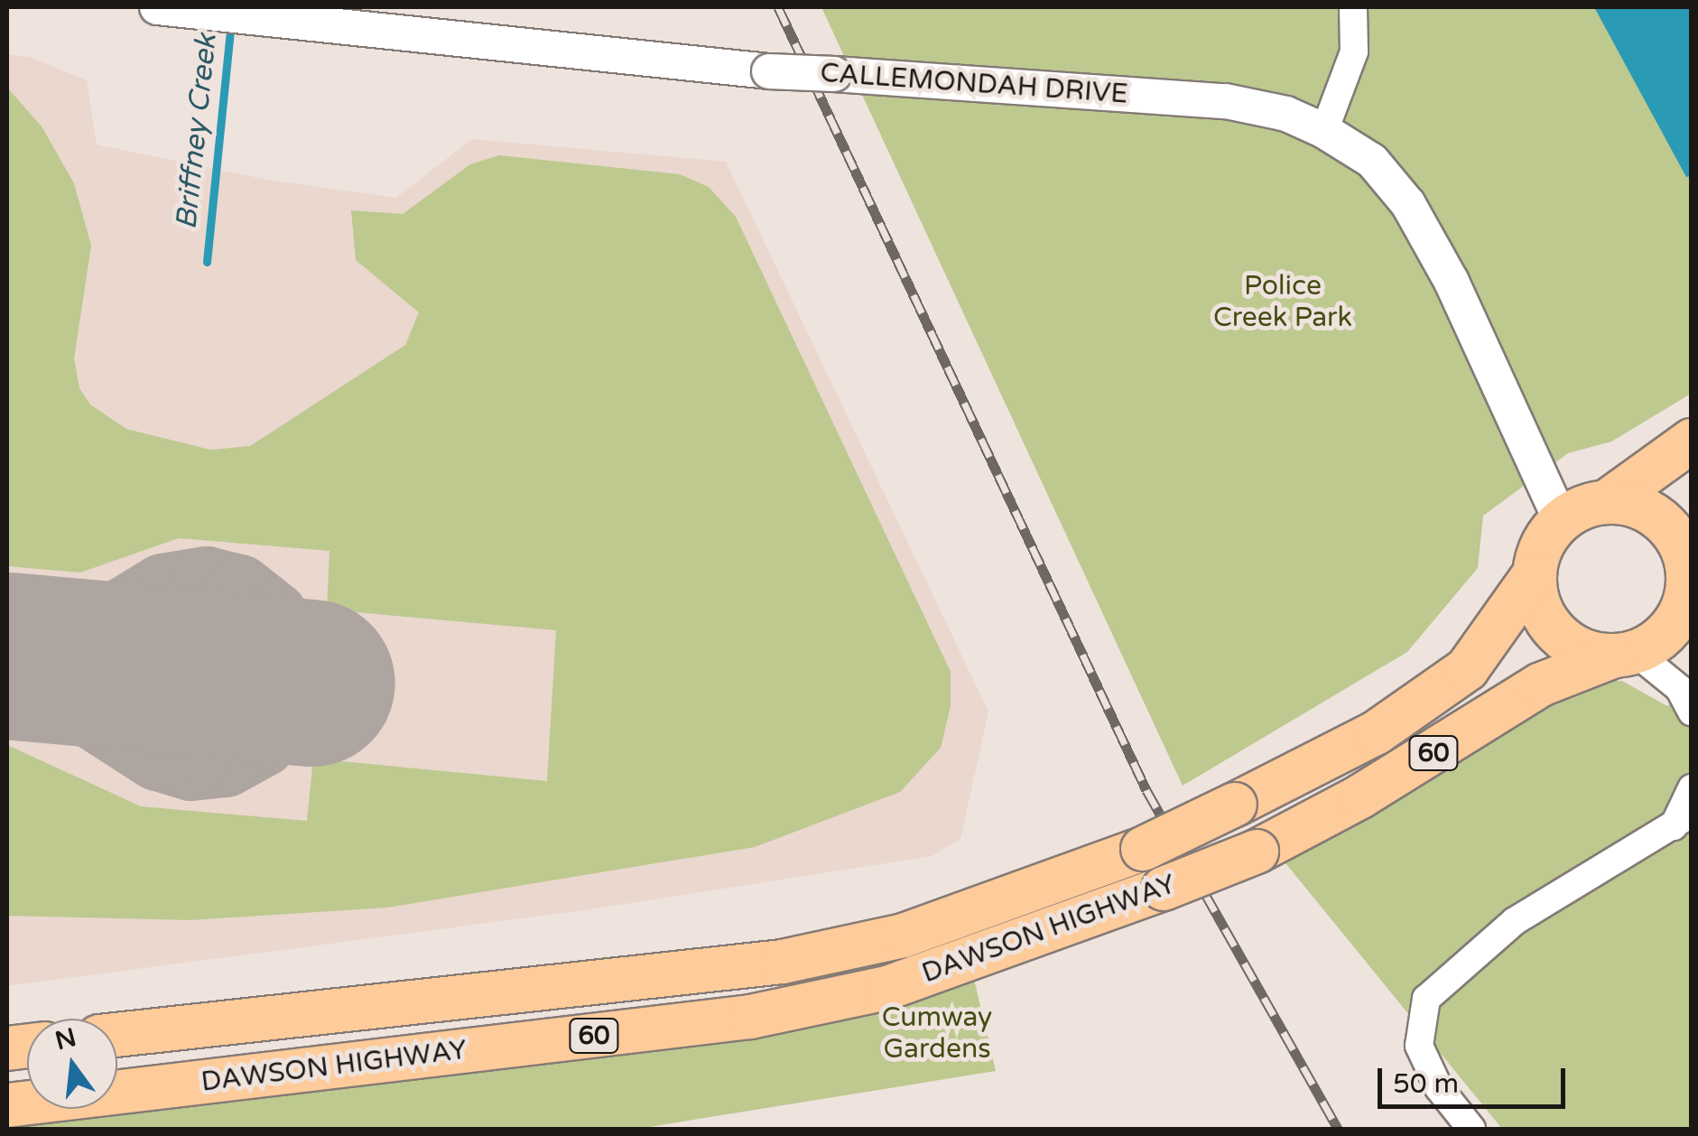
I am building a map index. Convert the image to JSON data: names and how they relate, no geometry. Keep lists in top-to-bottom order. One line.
{"streets":{"highway":["60","DAWSON HIGHWAY"],"street":["CALLEMONDAH DRIVE"]},"crossings":[["CALLEMONDAH DRIVE","60"],["CALLEMONDAH DRIVE","DAWSON HIGHWAY"],["60","DAWSON HIGHWAY"]],"water":["Briffney Creek"],"parks":["Police Creek Park","Cumway Gardens"],"scale_bar":"50 m","north":"top"}
